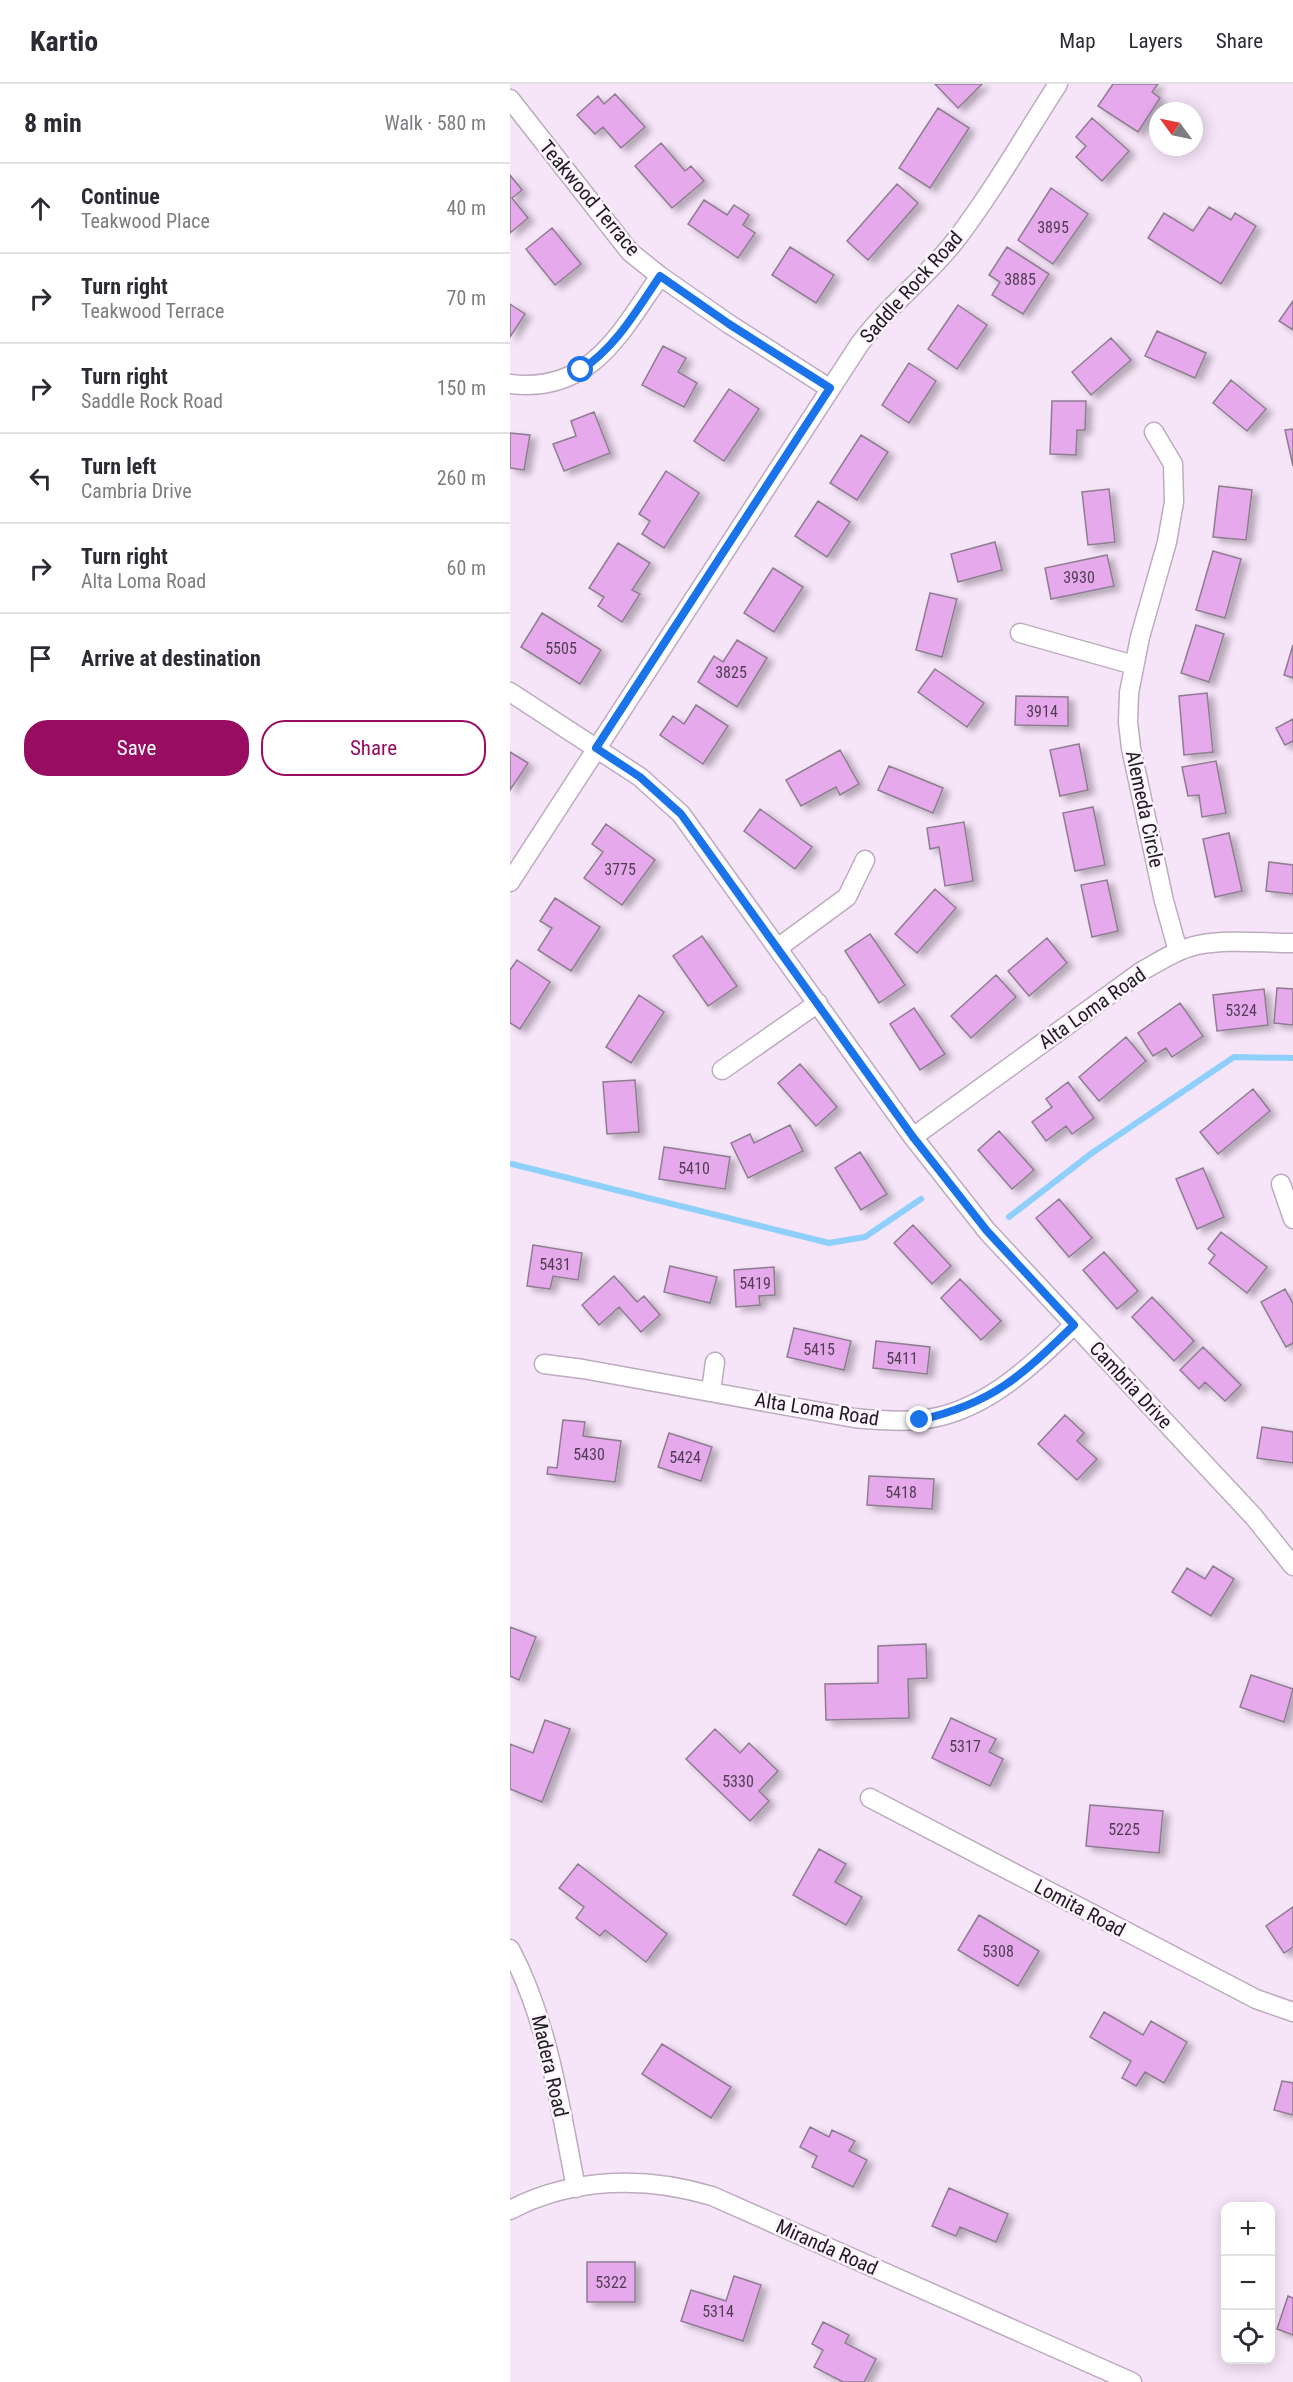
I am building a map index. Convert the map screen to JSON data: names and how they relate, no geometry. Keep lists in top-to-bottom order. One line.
{"streets":{"street":["Teakwood Terrace","Saddle Rock Road","Alemeda Circle","Alta Loma Road","Cambria Drive","Lomita Road","Madera Road","Miranda Road"]},"crossings":[["Teakwood Terrace","Saddle Rock Road"],["Saddle Rock Road","Cambria Drive"],["Alemeda Circle","Alta Loma Road"],["Alta Loma Road","Cambria Drive"],["Madera Road","Miranda Road"]],"house_numbers":["3895","3885","3930","5505","3825","3914","3775","5324","5410","5431","5419","5415","5411","5430","5424","5418","5317","5330","5225","5308","5322","5314"],"north":"top left","page":{"header":"Kartio","nav":["Map","Layers","Share"],"heading":["8 min","Walk · 580 m"],"list":[["Continue","Teakwood Place","40 m"],["Turn right","Teakwood Terrace","70 m"],["Turn right","Saddle Rock Road","150 m"],["Turn left","Cambria Drive","260 m"],["Turn right","Alta Loma Road","60 m"],"Arrive at destination"],"buttons":["Save","Share"],"map_buttons":["+","−"]}}
